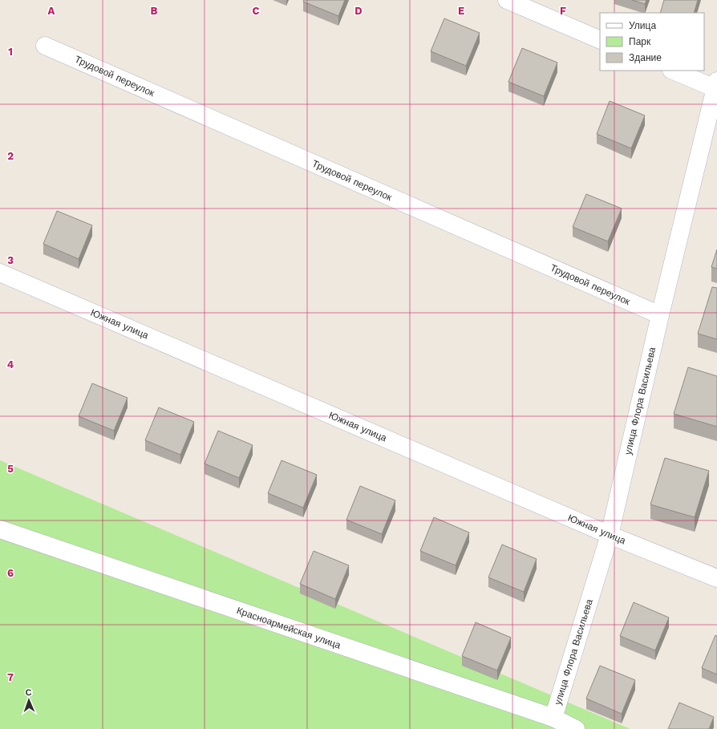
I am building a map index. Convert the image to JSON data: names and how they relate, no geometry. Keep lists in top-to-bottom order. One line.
{"streets":{"street":["Трудовой переулок","Южная улица","улица Флора Васильева","Красноармейская улица"]},"crossings":[["Трудовой переулок","улица Флора Васильева"],["Южная улица","улица Флора Васильева"],["улица Флора Васильева","Красноармейская улица"]],"legend":["Улица","Парк","Здание"],"north":"top","grid":{"columns":["A","B","C","D","E","F"],"rows":["1","2","3","4","5","6","7"]}}
